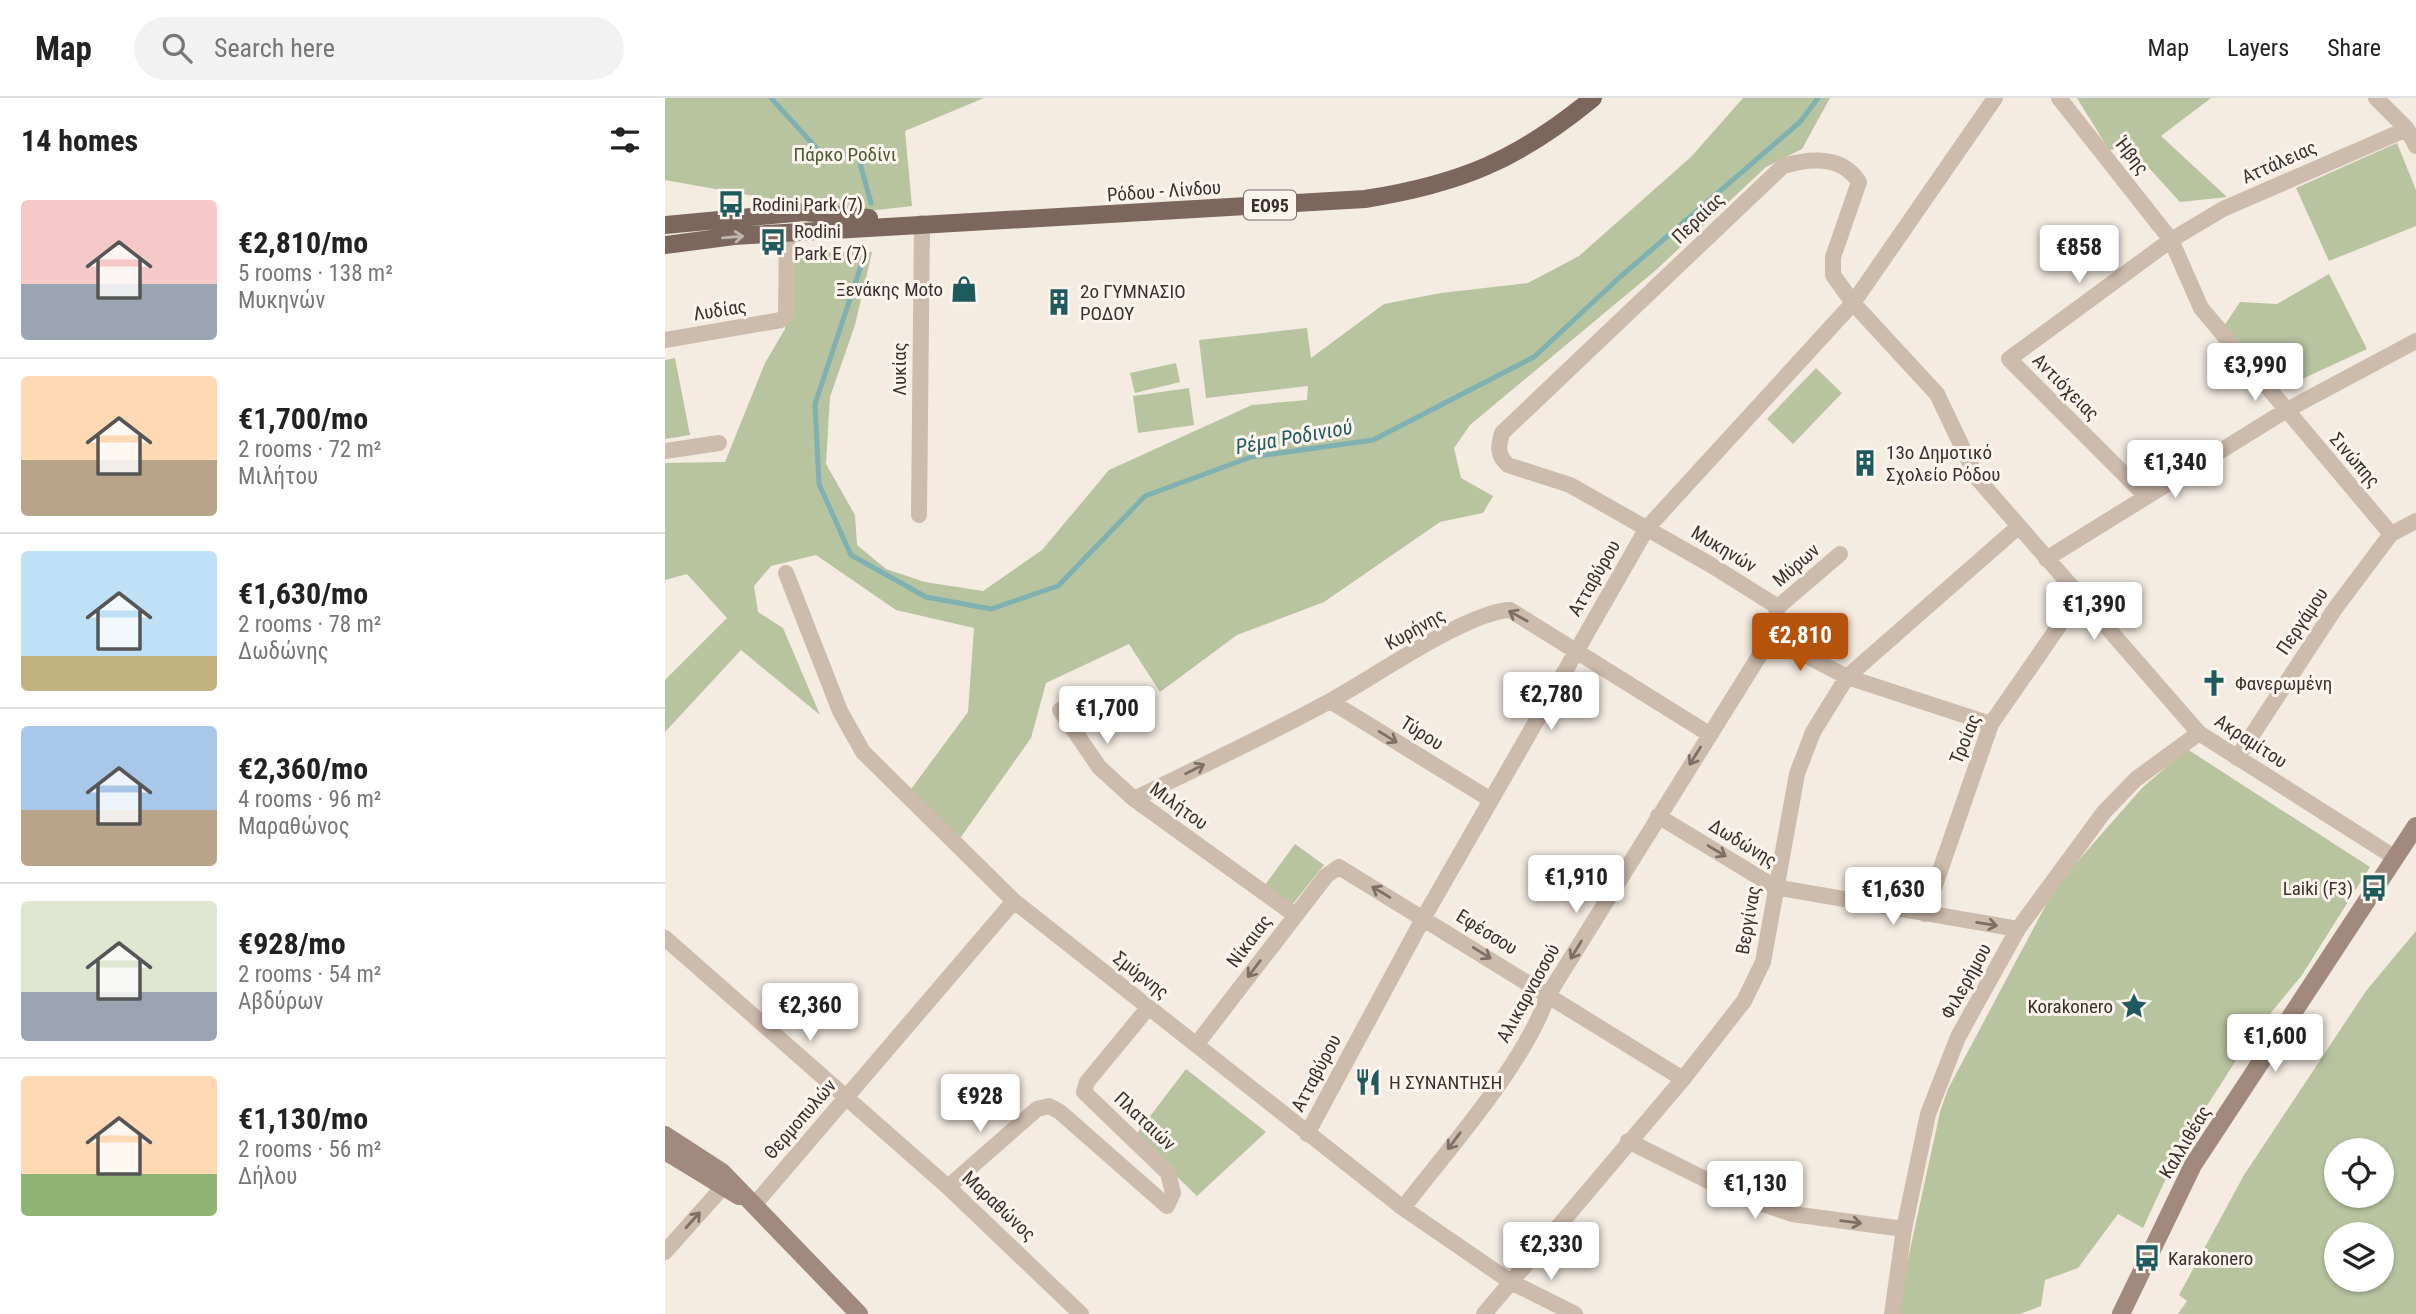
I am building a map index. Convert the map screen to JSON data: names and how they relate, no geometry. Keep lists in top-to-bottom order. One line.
{"streets":{"main road":["Ρόδου - Λίνδου","ΕΟ95","Καλλιθέας"],"street":["Ήβης","Αττάλειας","Περαίας","Λυδίας","Λυκίας","Αντιόχειας","Σινώπης","Μυκηνών","Μύρων","Ατταβύρου","Περγάμου","Κυρήνης","Τύρου","Τροίας","Ακραμίτου","Μιλήτου","Δωδώνης","Βεργίνας","Εφέσσου","Νίκαιας","Σμύρνης","Φιλερήμου","Αλικαρνασσού","Θερμοπυλών","Πλαταιών","Μαραθώνος"]},"crossings":[["Ήβης","Αττάλειας"],["Ήβης","Αντιόχειας"],["Ήβης","Σινώπης"],["Αττάλειας","Αντιόχειας"],["Αττάλειας","Σινώπης"],["Ρόδου - Λίνδου","Λυδίας"],["Ρόδου - Λίνδου","Λυκίας"],["Περαίας","Μυκηνών"],["Περαίας","Ατταβύρου"],["Περαίας","Ακραμίτου"],["Αντιόχειας","Σινώπης"],["Σινώπης","Περγάμου"],["Μυκηνών","Μύρων"],["Μυκηνών","Ατταβύρου"],["Μυκηνών","Αλικαρνασσού"],["Μύρων","Αλικαρνασσού"],["Ατταβύρου","Κυρήνης"],["Ατταβύρου","Τύρου"],["Ατταβύρου","Ακραμίτου"],["Ατταβύρου","Εφέσσου"],["Ατταβύρου","Σμύρνης"],["Περγάμου","Ακραμίτου"],["Κυρήνης","Τύρου"],["Κυρήνης","Μιλήτου"],["Κυρήνης","Αλικαρνασσού"],["Τροίας","Ακραμίτου"],["Τροίας","Δωδώνης"],["Ακραμίτου","Βεργίνας"],["Ακραμίτου","Φιλερήμου"],["Ακραμίτου","Καλλιθέας"],["Μιλήτου","Νίκαιας"],["Δωδώνης","Βεργίνας"],["Δωδώνης","Φιλερήμου"],["Δωδώνης","Αλικαρνασσού"],["Βεργίνας","Εφέσσου"],["Βεργίνας","Σμύρνης"],["Εφέσσου","Νίκαιας"],["Εφέσσου","Αλικαρνασσού"],["Νίκαιας","Σμύρνης"],["Σμύρνης","Αλικαρνασσού"],["Σμύρνης","Θερμοπυλών"],["Σμύρνης","Πλαταιών"],["Θερμοπυλών","Μαραθώνος"],["Πλαταιών","Μαραθώνος"]],"one_way":["Τύρου","Δωδώνης","Νίκαιας","Αλικαρνασσού"],"water":["Ρέμα Ροδινιού"],"parks":["Πάρκο Ροδίνι"],"places":{"bus stop":["Rodini Park (7)","Rodini Park E (7)","Laiki (F3)","Karakonero"],"shop":["Ξενάκης Moto"],"building":["2ο ΓΥΜΝΑΣΙΟ ΡΟΔΟΥ","13ο Δημοτικό Σχολείο Ρόδου"],"church":["Φανερωμένη"],"place":["Korakonero"],"restaurant":["Η ΣΥΝΑΝΤΗΣΗ"]},"page":{"header":"Map","search":"Search here","nav":["Map","Layers","Share"],"heading":"14 homes","list":[{"name":"€2,810/mo","note":"5 rooms · 138 m² · Μυκηνών"},{"name":"€1,700/mo","note":"2 rooms · 72 m² · Μιλήτου"},{"name":"€1,630/mo","note":"2 rooms · 78 m² · Δωδώνης"},{"name":"€2,360/mo","note":"4 rooms · 96 m² · Μαραθώνος"},{"name":"€928/mo","note":"2 rooms · 54 m² · Αβδύρων"},{"name":"€1,130/mo","note":"2 rooms · 56 m² · Δήλου"}],"price":["€858","€3,990","€1,340","€1,390","€2,810","€2,780","€1,700","€1,910","€1,630","€2,360","€1,600","€928","€1,130","€2,330"]}}
